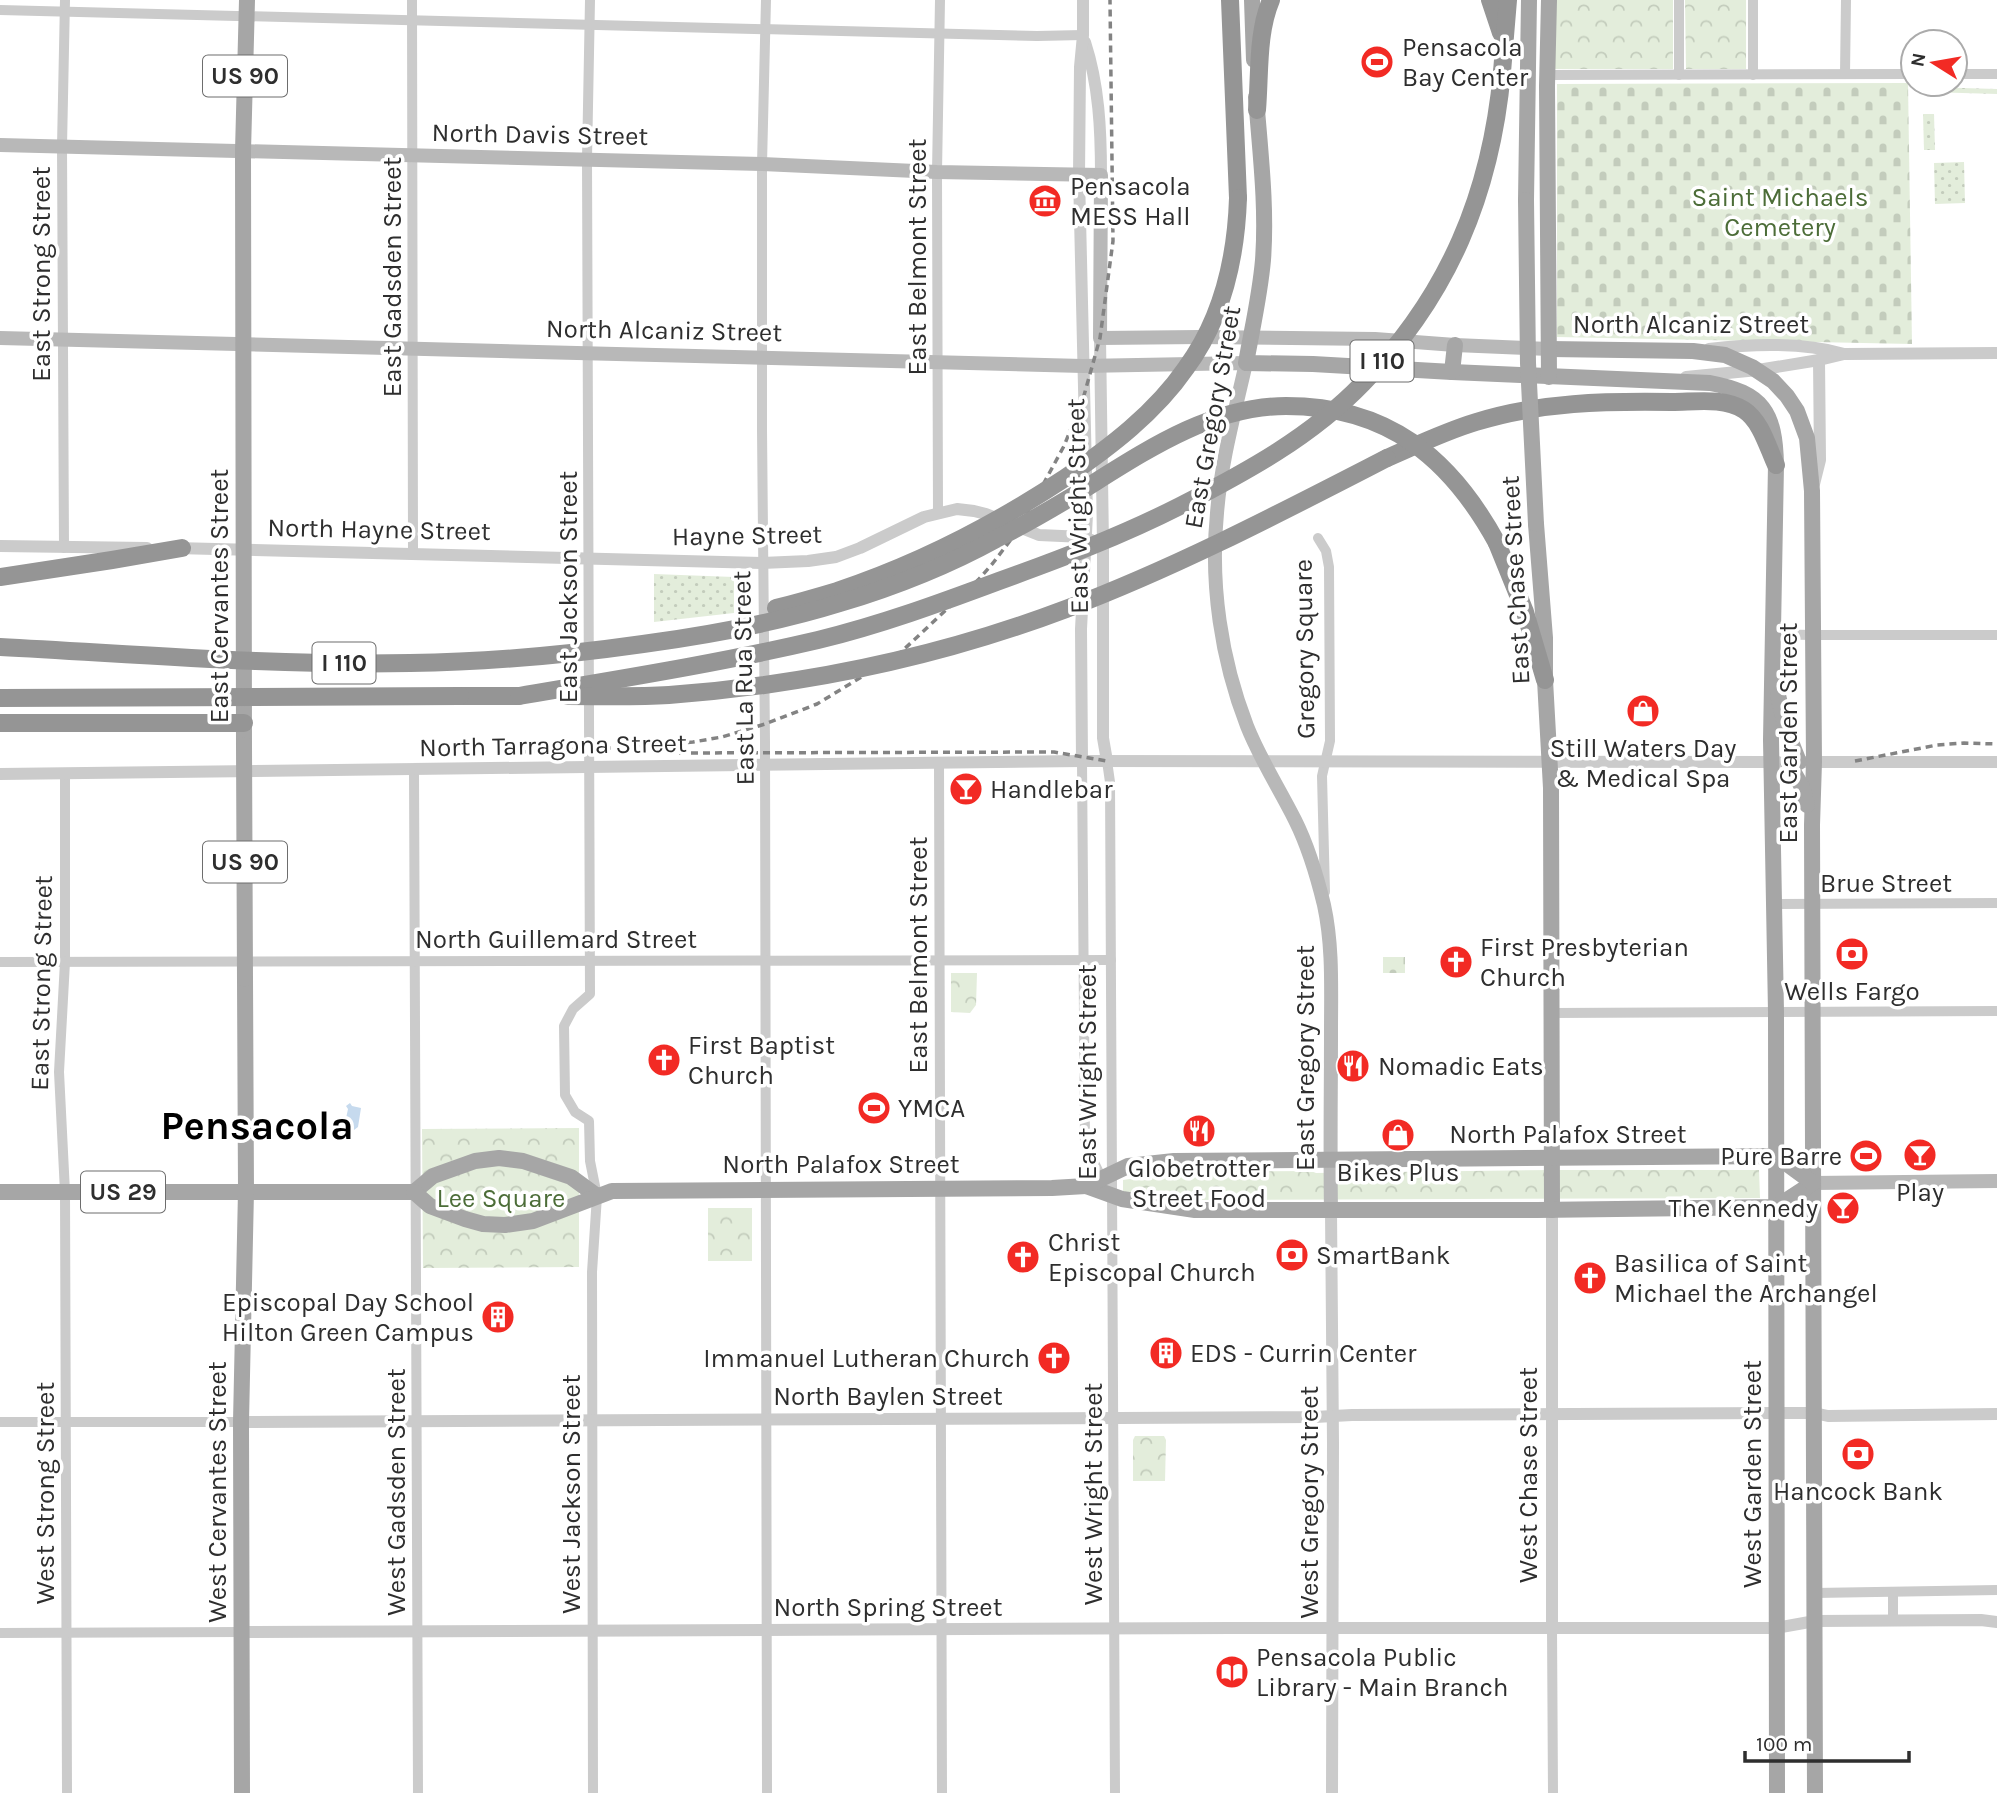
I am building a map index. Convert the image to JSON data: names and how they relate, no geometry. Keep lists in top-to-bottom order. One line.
{"streets":{"highway":["I 110"],"main road":["US 90","North Davis Street","North Alcaniz Street","East Gregory Street","East Wright Street","East Chase Street","East Cervantes Street","East Garden Street","North Palafox Street","US 29","West Garden Street","West Chase Street","West Cervantes Street"],"street":["East Belmont Street","East Strong Street","East Gadsden Street","North Hayne Street","Hayne Street","East Jackson Street","Gregory Square","East La Rua Street","North Tarragona Street","Brue Street","North Guillemard Street","North Baylen Street","West Gadsden Street","West Strong Street","West Jackson Street","West Wright Street","West Gregory Street","North Spring Street"]},"crossings":[["North Davis Street","East Belmont Street"],["North Davis Street","East Strong Street"],["North Davis Street","East Gadsden Street"],["North Davis Street","East Wright Street"],["North Davis Street","East Jackson Street"],["North Davis Street","East Cervantes Street"],["North Davis Street","East La Rua Street"],["East Belmont Street","North Alcaniz Street"],["East Belmont Street","Hayne Street"],["East Belmont Street","North Tarragona Street"],["East Belmont Street","North Guillemard Street"],["East Belmont Street","North Palafox Street"],["East Belmont Street","North Baylen Street"],["East Belmont Street","North Spring Street"],["East Strong Street","North Alcaniz Street"],["East Strong Street","North Hayne Street"],["East Strong Street","North Tarragona Street"],["East Strong Street","North Guillemard Street"],["East Strong Street","US 29"],["East Strong Street","West Strong Street"],["East Gadsden Street","North Alcaniz Street"],["East Gadsden Street","North Hayne Street"],["North Alcaniz Street","East Gregory Street"],["North Alcaniz Street","East Wright Street"],["North Alcaniz Street","East Jackson Street"],["North Alcaniz Street","East Cervantes Street"],["North Alcaniz Street","East La Rua Street"],["North Alcaniz Street","East Garden Street"],["East Gregory Street","Gregory Square"],["East Gregory Street","North Tarragona Street"],["East Gregory Street","North Palafox Street"],["East Gregory Street","West Gregory Street"],["East Wright Street","North Tarragona Street"],["East Wright Street","North Guillemard Street"],["East Wright Street","North Palafox Street"],["East Wright Street","West Wright Street"],["North Hayne Street","Hayne Street"],["North Hayne Street","East Jackson Street"],["North Hayne Street","East Cervantes Street"],["Hayne Street","East Jackson Street"],["Hayne Street","East La Rua Street"],["East Chase Street","North Tarragona Street"],["East Chase Street","North Palafox Street"],["East Chase Street","West Chase Street"],["East Jackson Street","North Tarragona Street"],["East Jackson Street","North Guillemard Street"],["East Jackson Street","North Palafox Street"],["East Jackson Street","West Jackson Street"],["East Cervantes Street","US 29"],["East Cervantes Street","West Cervantes Street"],["Gregory Square","North Tarragona Street"],["East La Rua Street","North Tarragona Street"],["East La Rua Street","North Guillemard Street"],["East La Rua Street","North Palafox Street"],["East La Rua Street","North Baylen Street"],["East La Rua Street","North Spring Street"],["East Garden Street","North Tarragona Street"],["East Garden Street","Brue Street"],["East Garden Street","North Palafox Street"],["East Garden Street","West Garden Street"],["North Palafox Street","West Garden Street"],["North Palafox Street","West Chase Street"],["North Palafox Street","West Gadsden Street"],["North Palafox Street","West Jackson Street"],["North Palafox Street","West Wright Street"],["North Palafox Street","West Gregory Street"],["US 29","West Cervantes Street"],["US 29","West Strong Street"],["North Baylen Street","West Garden Street"],["North Baylen Street","West Chase Street"],["North Baylen Street","West Cervantes Street"],["North Baylen Street","West Gadsden Street"],["North Baylen Street","West Strong Street"],["North Baylen Street","West Jackson Street"],["North Baylen Street","West Wright Street"],["North Baylen Street","West Gregory Street"],["West Garden Street","North Spring Street"],["West Chase Street","North Spring Street"],["West Cervantes Street","North Spring Street"],["West Gadsden Street","North Spring Street"],["West Strong Street","North Spring Street"],["West Jackson Street","North Spring Street"],["West Wright Street","North Spring Street"],["West Gregory Street","North Spring Street"]],"districts":["Pensacola"],"parks":["Saint Michaels Cemetery","Lee Square"],"places":{"sports":["Pensacola Bay Center","YMCA","Pure Barre"],"museum":["Pensacola MESS Hall"],"shop":["Still Waters Day & Medical Spa","Bikes Plus"],"bar":["Handlebar","Play","The Kennedy"],"bank":["Wells Fargo","SmartBank","Hancock Bank"],"church":["First Presbyterian Church","First Baptist Church","Christ Episcopal Church","Basilica of Saint Michael the Archangel","Immanuel Lutheran Church"],"restaurant":["Nomadic Eats","Globetrotter Street Food"],"building":["Episcopal Day School Hilton Green Campus","EDS - Currin Center"],"library":["Pensacola Public Library - Main Branch"]},"scale_bar":"100 m","north":"left"}
